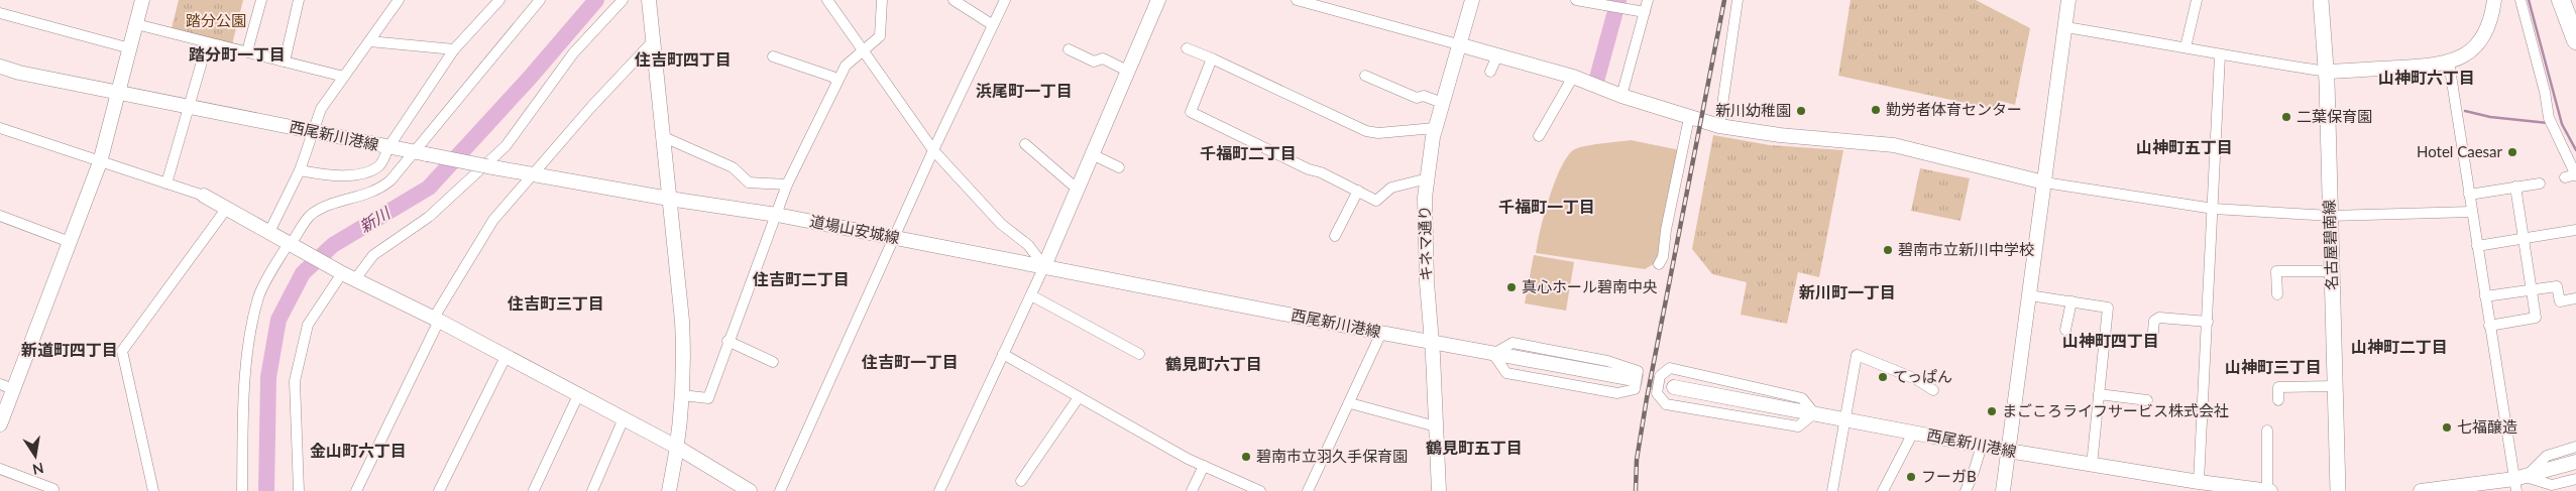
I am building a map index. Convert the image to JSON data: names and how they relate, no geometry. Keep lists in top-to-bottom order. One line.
{"streets":{"main road":["西尾新川港線","道場山安城線","キネマ通り","名古屋碧南線"]},"crossings":[["西尾新川港線","道場山安城線"],["西尾新川港線","キネマ通り"]],"districts":["踏分町一丁目","住吉町四丁目","山神町六丁目","浜尾町一丁目","山神町五丁目","千福町二丁目","千福町一丁目","住吉町二丁目","新川町一丁目","住吉町三丁目","山神町四丁目","山神町二丁目","新道町四丁目","住吉町一丁目","鶴見町六丁目","山神町三丁目","鶴見町五丁目","金山町六丁目"],"water":["新川"],"parks":["踏分公園"],"places":["勤労者体育センター","新川幼稚園","二葉保育園","Hotel Caesar","碧南市立新川中学校","真心ホール碧南中央","てっぱん","まごころライフサービス株式会社","七福醸造","碧南市立羽久手保育園","フーガB"],"north":"bottom"}
